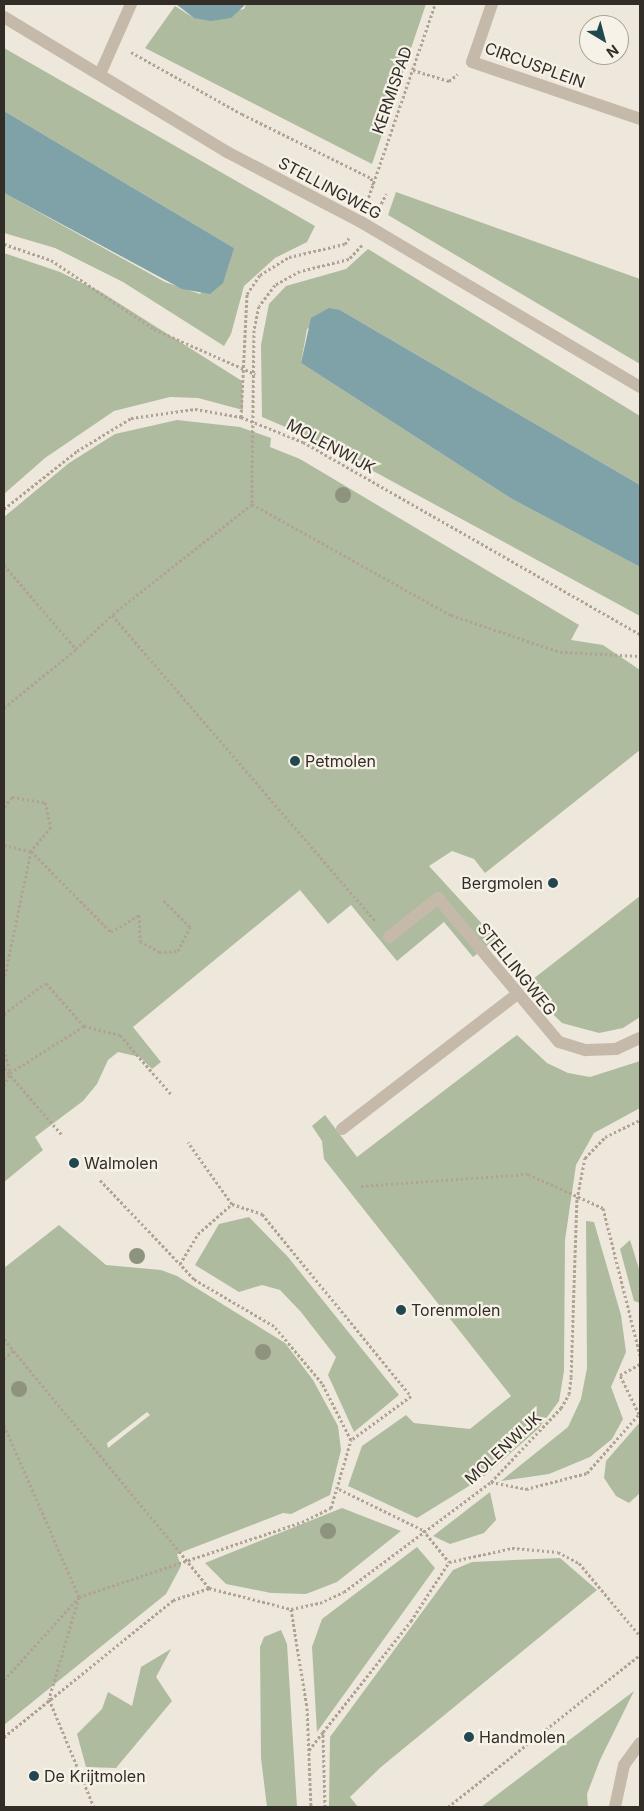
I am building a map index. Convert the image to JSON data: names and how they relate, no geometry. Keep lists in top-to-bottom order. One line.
{"streets":{"street":["CIRCUSPLEIN","STELLINGWEG"],"path":["KERMISPAD","MOLENWIJK"]},"places":["Petmolen","Bergmolen","Walmolen","Torenmolen","Handmolen","De Krijtmolen"],"north":"bottom right"}
